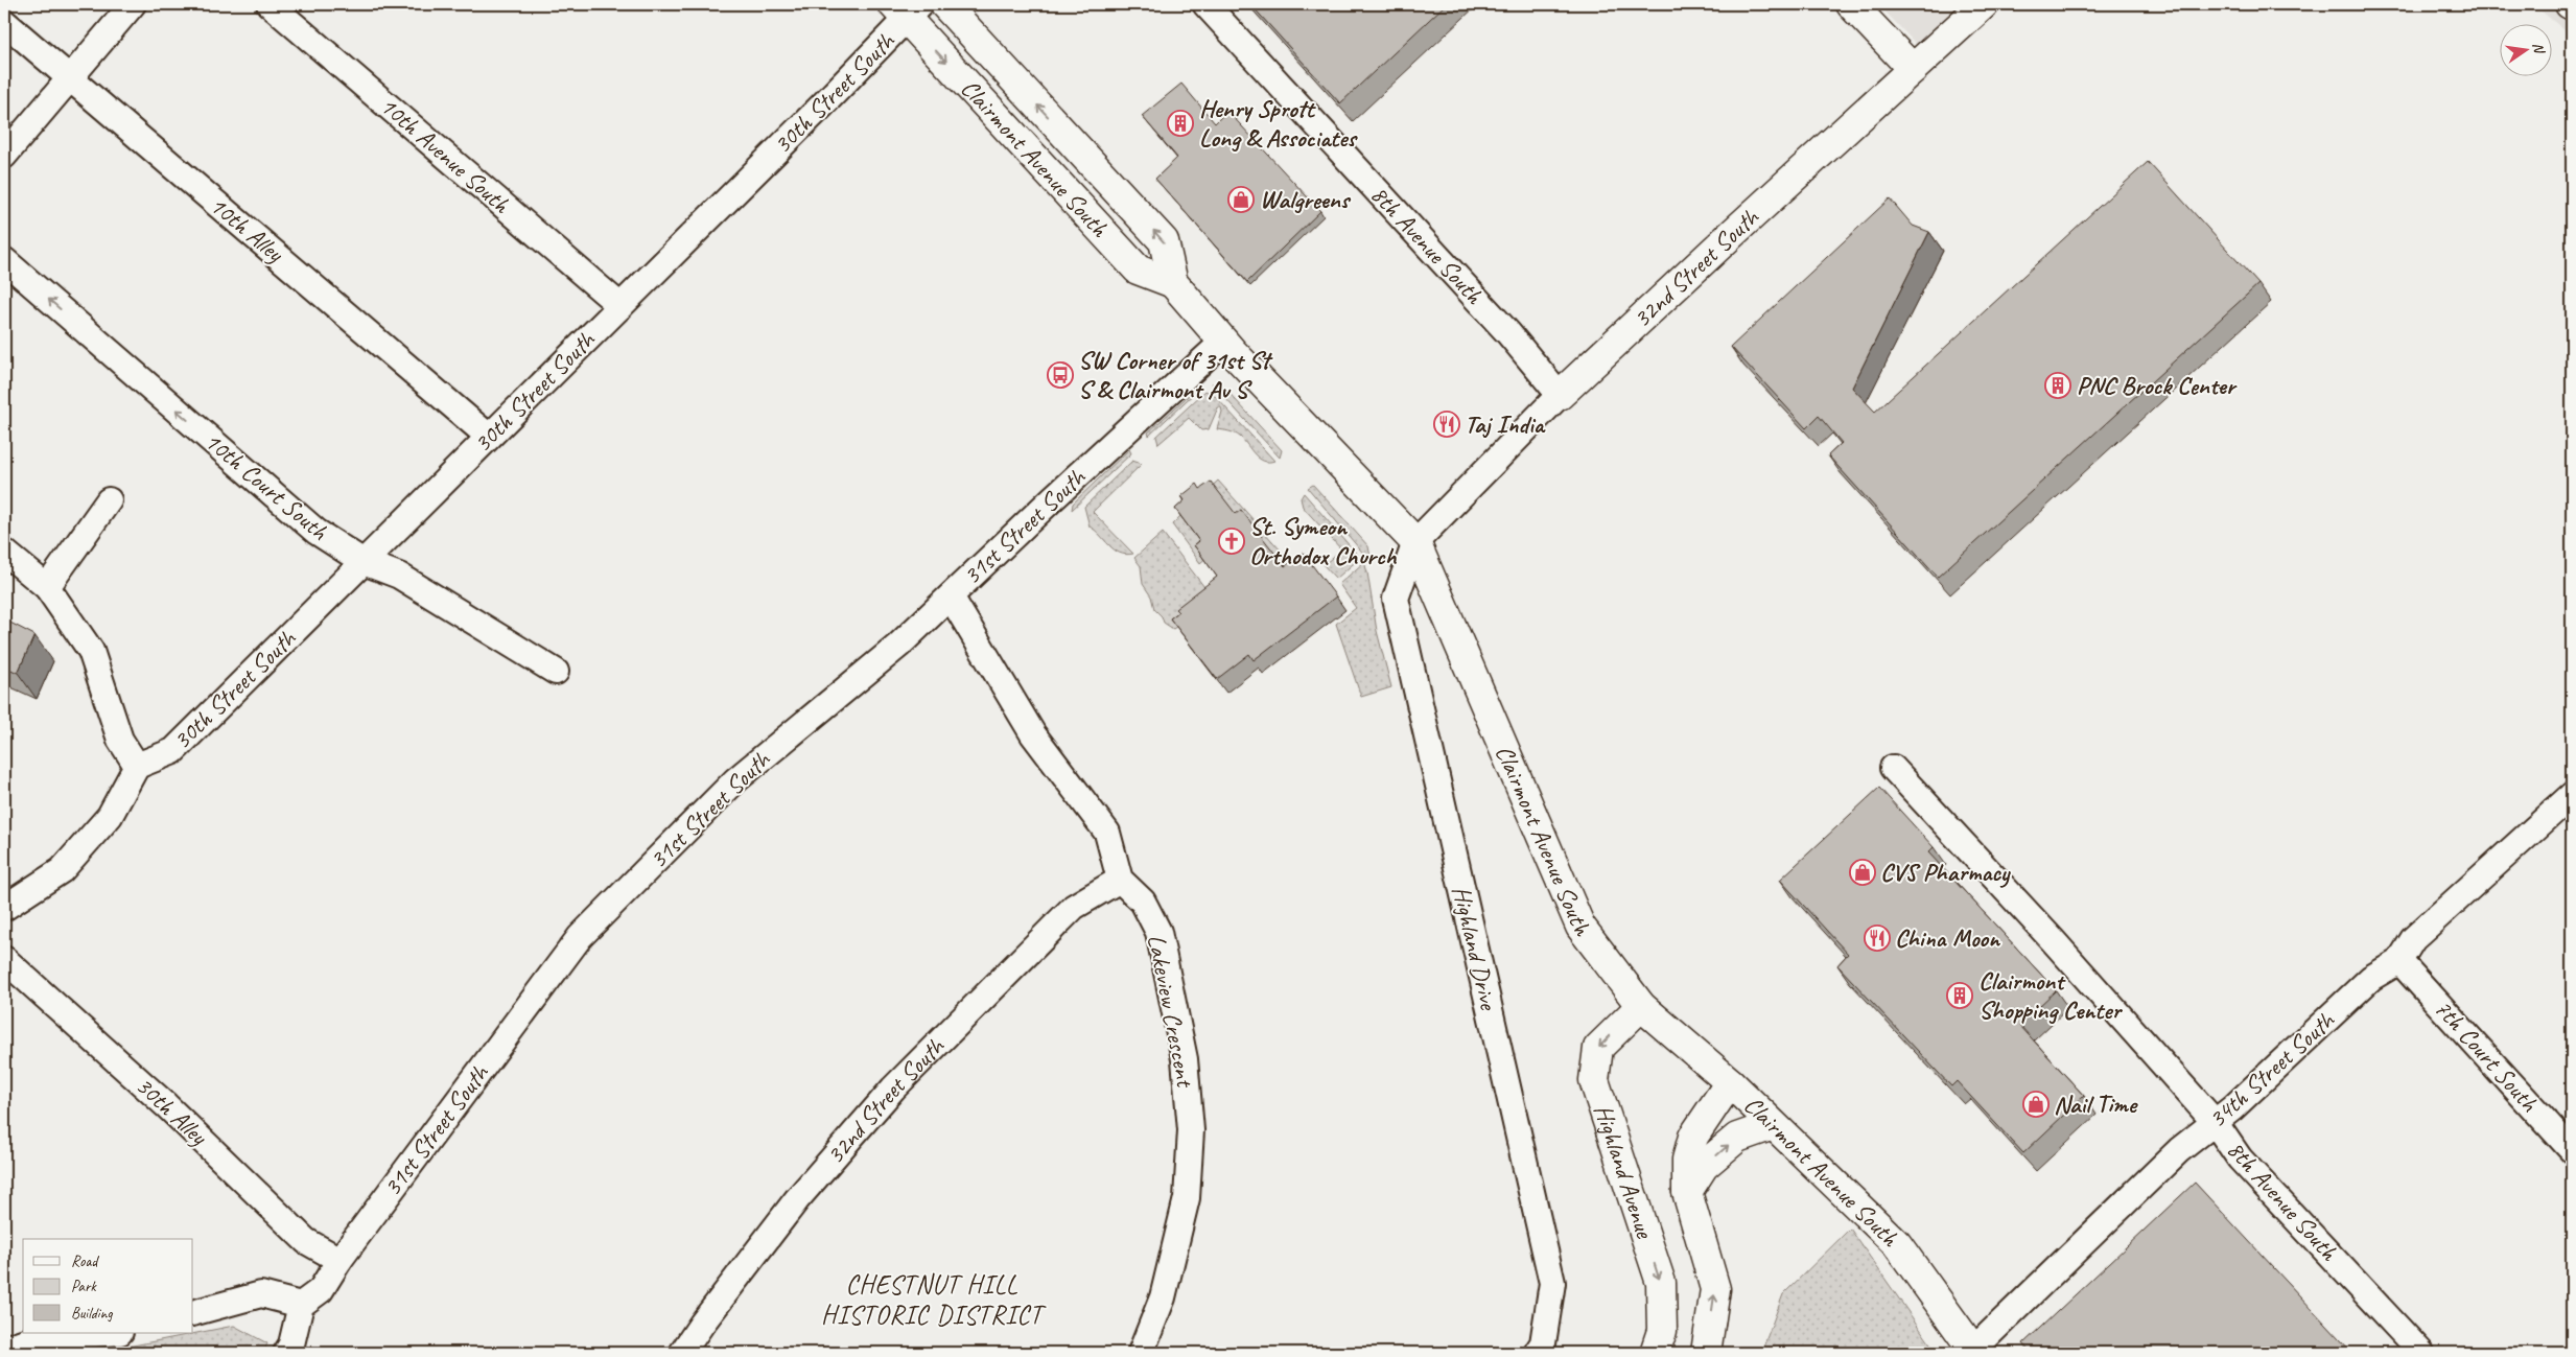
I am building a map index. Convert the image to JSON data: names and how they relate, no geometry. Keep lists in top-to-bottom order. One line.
{"streets":{"street":["30th Street South","10th Avenue South","Clairmont Avenue South","10th Alley","8th Avenue South","32nd Street South","10th Court South","31st Street South","Highland Drive","Lakeview Crescent","7th Court South","34th Street South","30th Alley","Highland Avenue"]},"crossings":[["30th Street South","10th Avenue South"],["30th Street South","Clairmont Avenue South"],["30th Street South","10th Alley"],["30th Street South","10th Court South"],["Clairmont Avenue South","32nd Street South"],["Clairmont Avenue South","31st Street South"],["Clairmont Avenue South","Highland Drive"],["Clairmont Avenue South","34th Street South"],["Clairmont Avenue South","Highland Avenue"],["8th Avenue South","32nd Street South"],["8th Avenue South","34th Street South"],["32nd Street South","Highland Drive"],["32nd Street South","Lakeview Crescent"],["31st Street South","30th Alley"],["7th Court South","34th Street South"]],"one_way":["10th Court South"],"districts":["CHESTNUT HILL HISTORIC DISTRICT"],"places":{"building":["Henry Sprott Long & Associates","PNC Brock Center","Clairmont Shopping Center"],"shop":["Walgreens","CVS Pharmacy","Nail Time"],"bus stop":["SW Corner of 31st St S & Clairmont Av S"],"restaurant":["Taj India","China Moon"],"church":["St. Symeon Orthodox Church"]},"legend":["Road","Park","Building"],"north":"right"}
